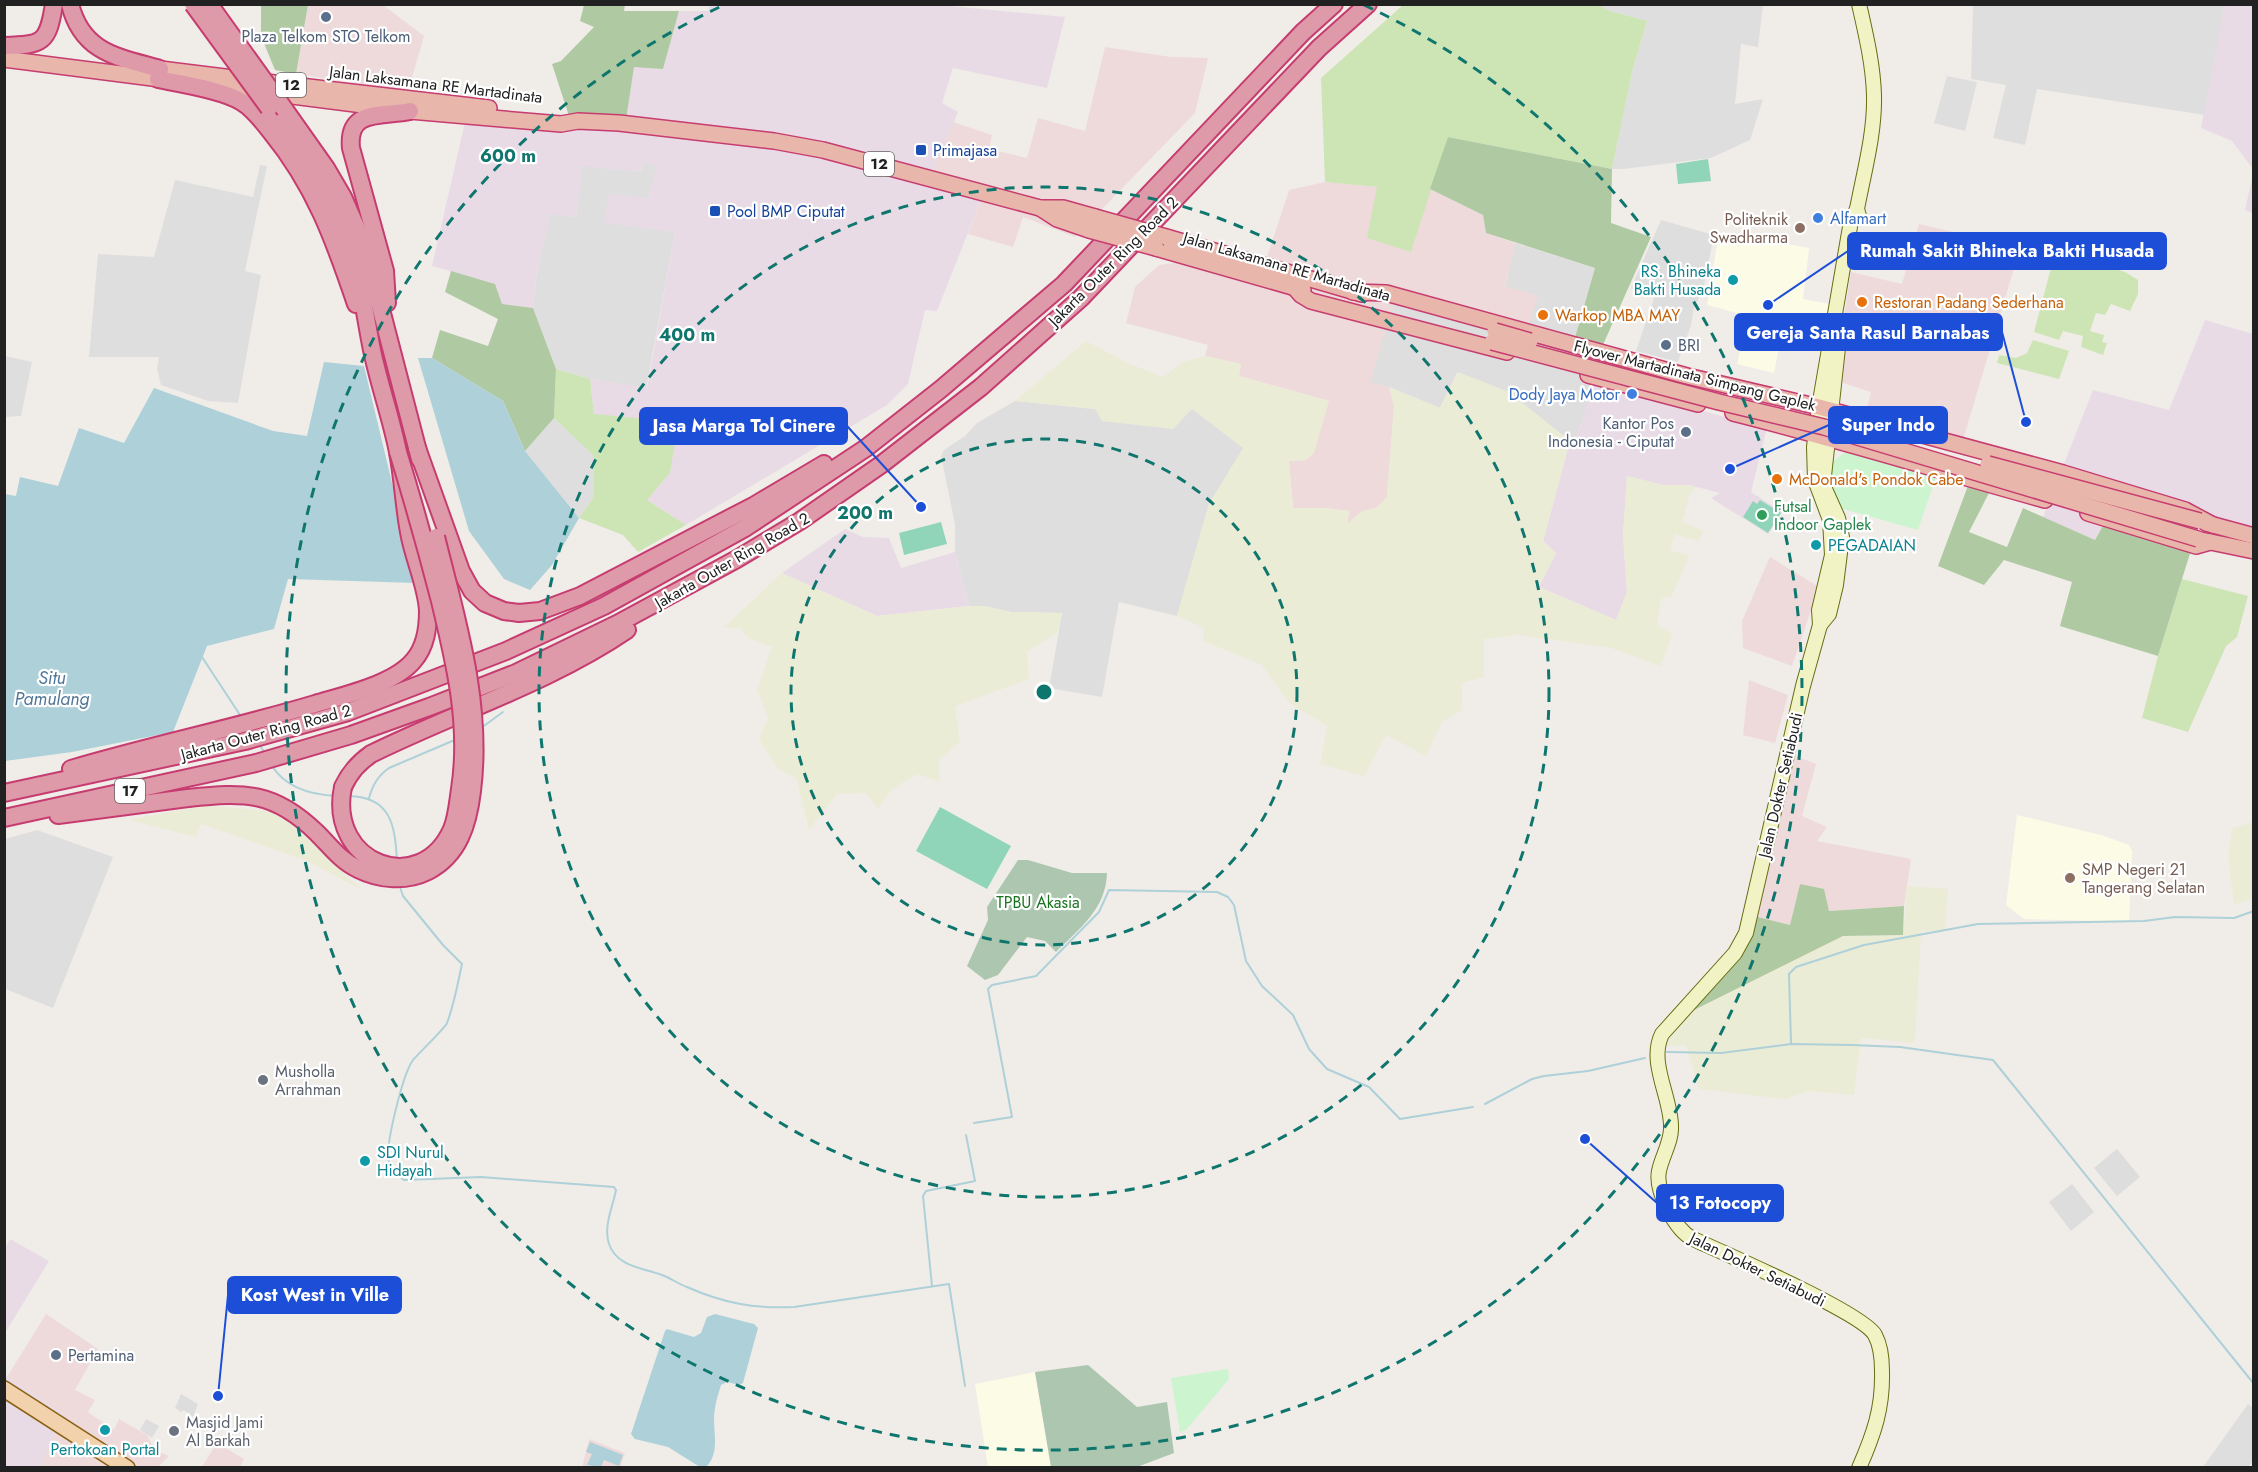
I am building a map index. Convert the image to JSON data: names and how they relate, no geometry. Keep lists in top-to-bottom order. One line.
{"streets":{"highway":["Jalan Laksamana RE Martadinata","12","Jakarta Outer Ring Road 2","Flyover Martadinata Simpang Gaplek","17"],"main road":["Jalan Dokter Setiabudi"]},"crossings":[["Jalan Laksamana RE Martadinata","Flyover Martadinata Simpang Gaplek"],["12","Flyover Martadinata Simpang Gaplek"]],"water":["Situ Pamulang"],"parks":["TPBU Akasia"],"places":{"other":["Plaza Telkom STO Telkom","Alfamart","Politeknik Swadharma","RS. Bhineka Bakti Husada","Restoran Padang Sederhana","Rumah Sakit Bhineka Bakti Husada","Warkop MBA MAY","BRI","Dody Jaya Motor","Gereja Santa Rasul Barnabas","Kantor Pos Indonesia - Ciputat","Super Indo","McDonald's Pondok Cabe","Jasa Marga Tol Cinere","Futsal Indoor Gaplek","PEGADAIAN","SMP Negeri 21 Tangerang Selatan","Musholla Arrahman","13 Fotocopy","SDI Nurul Hidayah","Pertamina","Kost West in Ville","Pertokoan Portal","Masjid Jami Al Barkah"],"transit":["Primajasa","Pool BMP Ciputat"]},"rings":["600 m","400 m","200 m"]}
